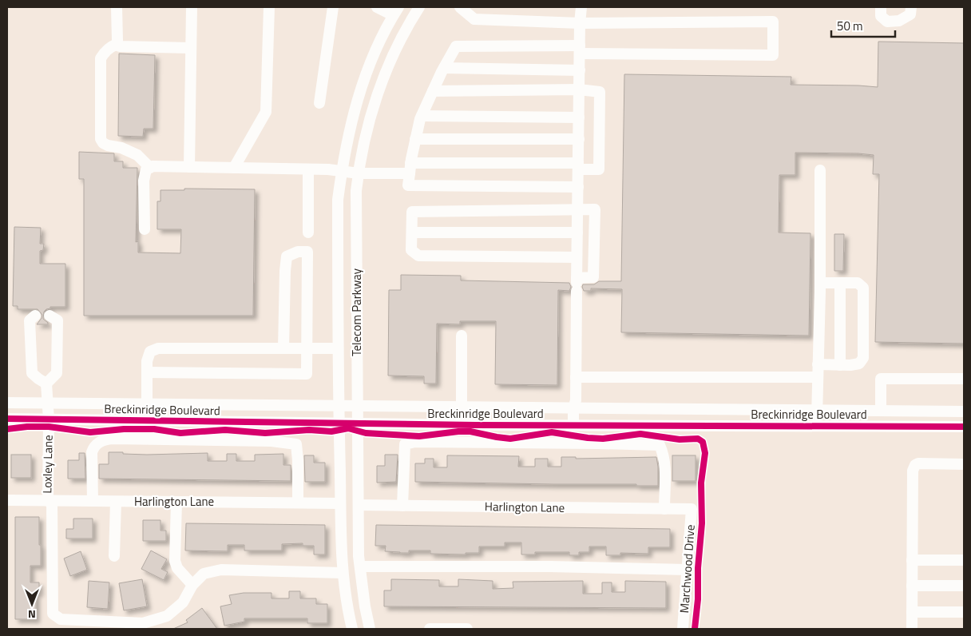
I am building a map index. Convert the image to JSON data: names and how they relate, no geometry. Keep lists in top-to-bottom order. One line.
{"streets":{"street":["Telecom Parkway","Breckinridge Boulevard","Loxley Lane","Harlington Lane","Marchwood Drive"]},"crossings":[["Telecom Parkway","Breckinridge Boulevard"],["Telecom Parkway","Harlington Lane"],["Breckinridge Boulevard","Loxley Lane"],["Loxley Lane","Harlington Lane"],["Harlington Lane","Marchwood Drive"]],"scale_bar":"50 m","north":"bottom"}
